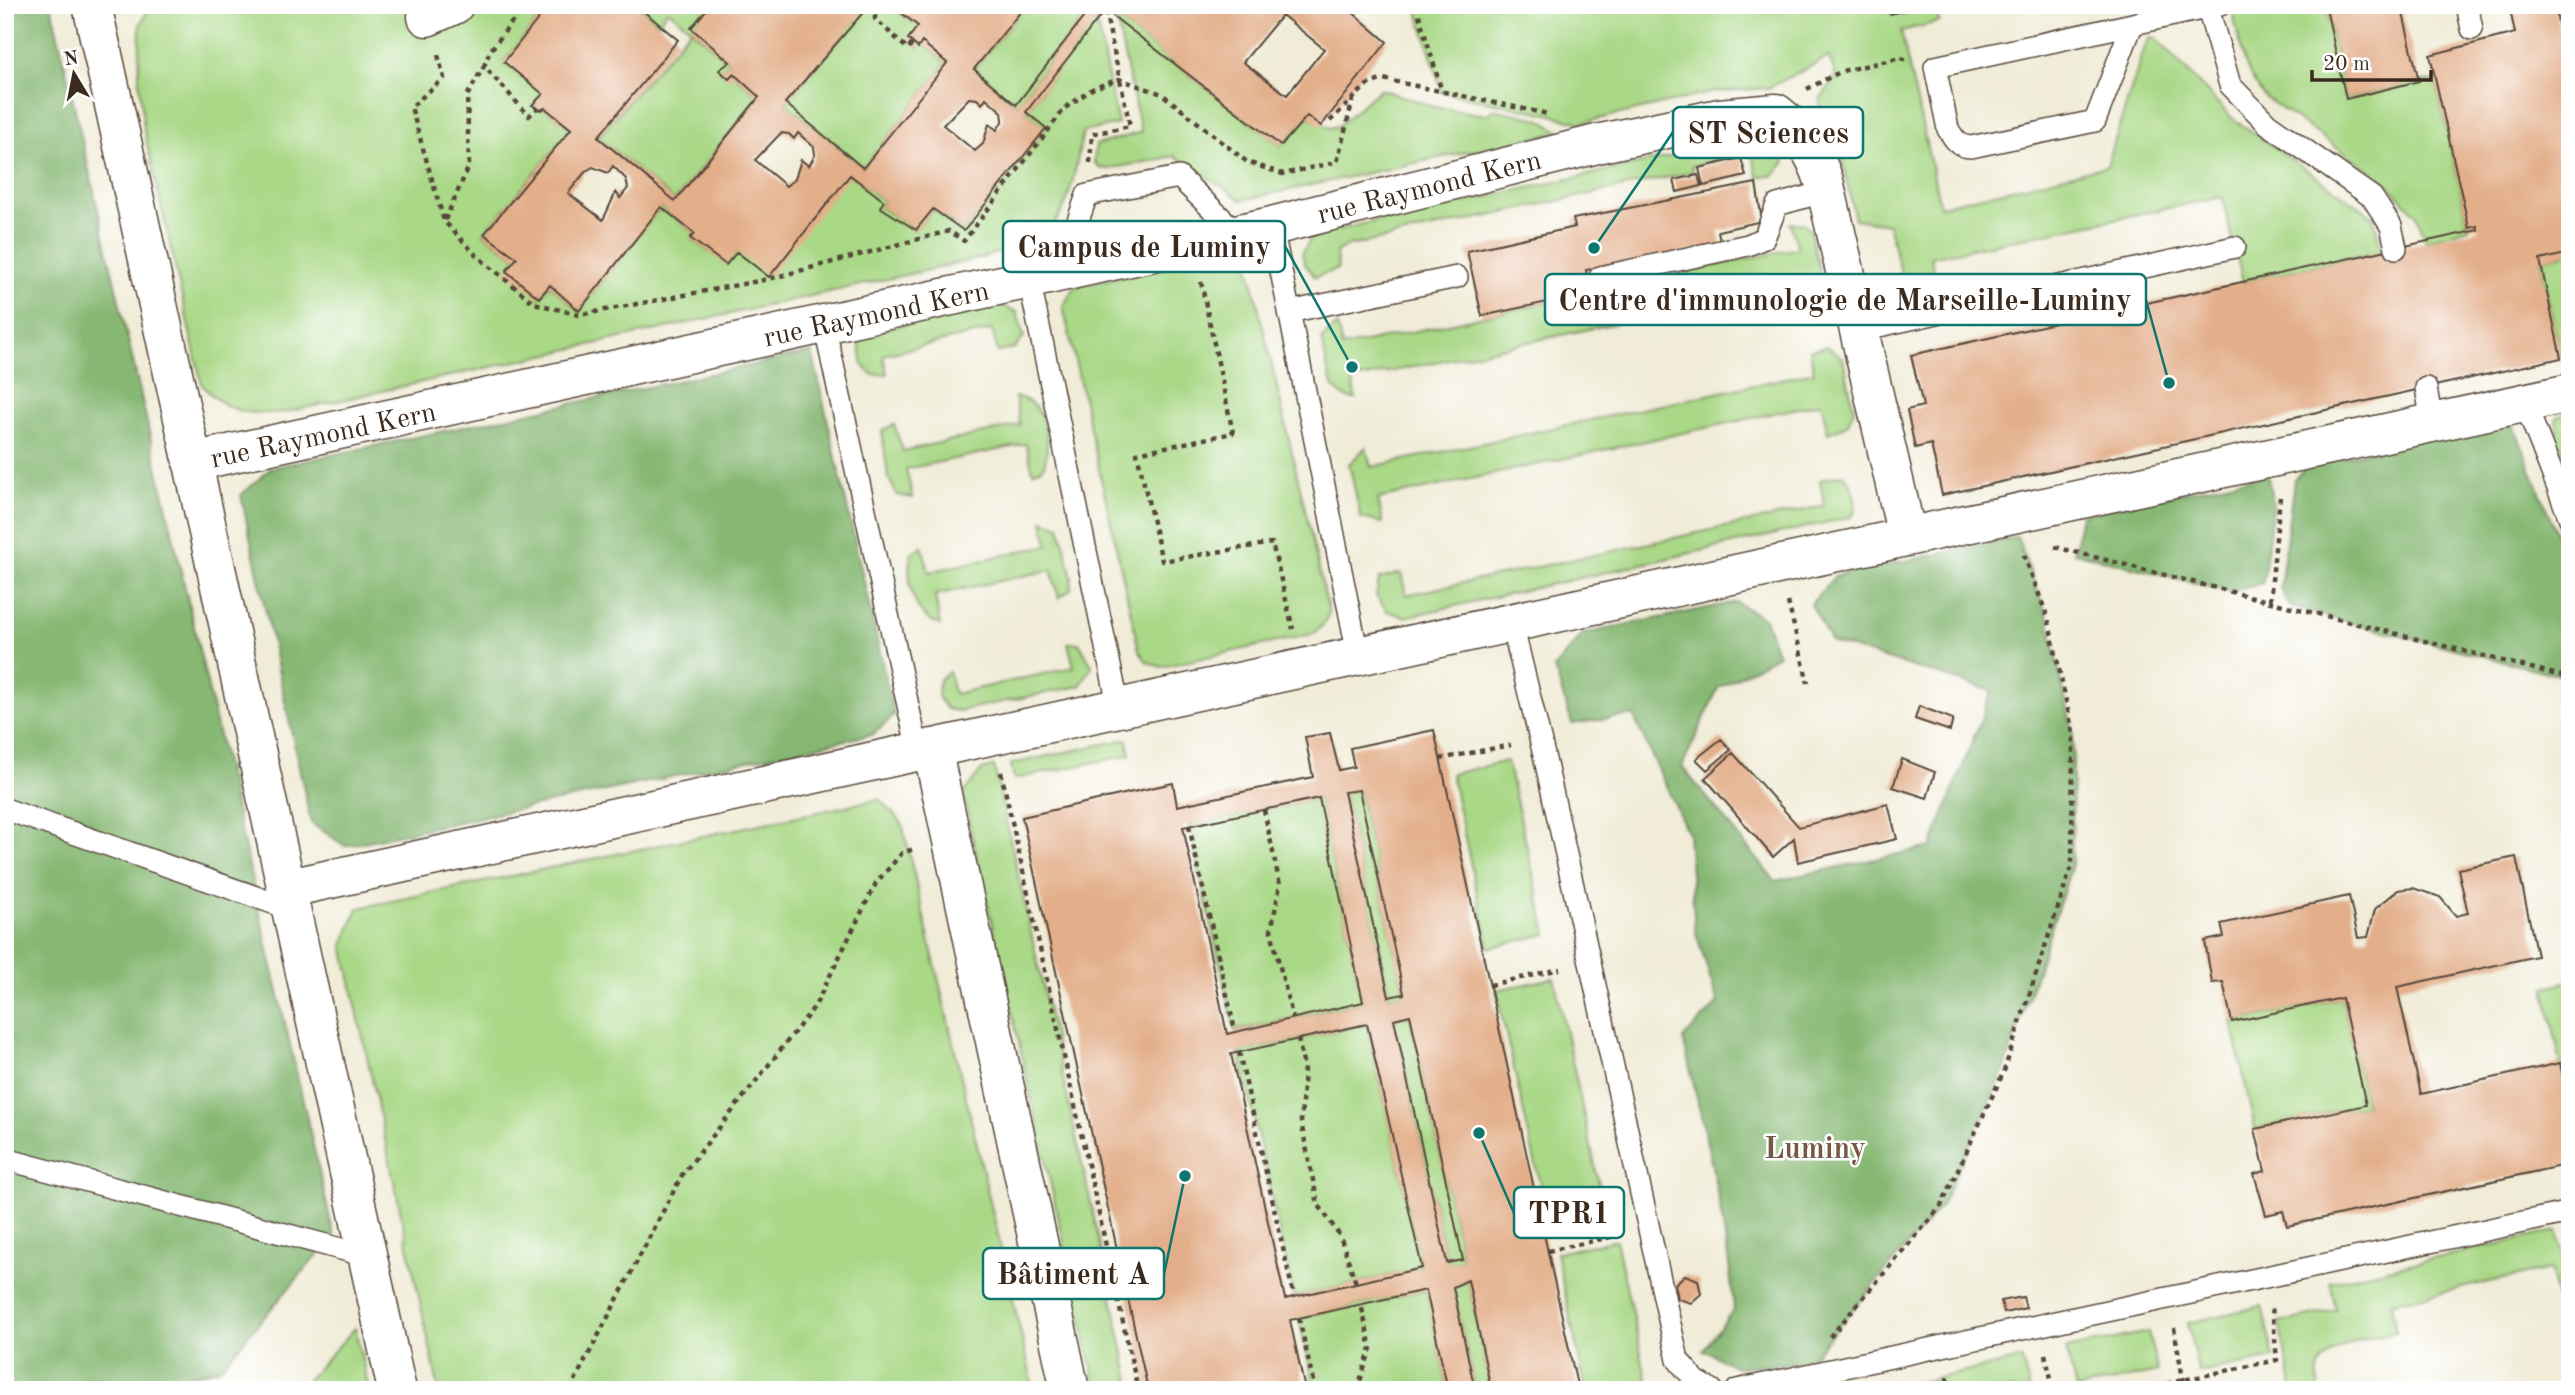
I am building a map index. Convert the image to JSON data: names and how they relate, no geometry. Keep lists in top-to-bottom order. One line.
{"streets":{"street":["rue Raymond Kern"]},"districts":["Luminy"],"places":["ST Sciences","Campus de Luminy","Centre d'immunologie de Marseille-Luminy","TPR1","Bâtiment A"],"scale_bar":"20 m","north":"top"}
